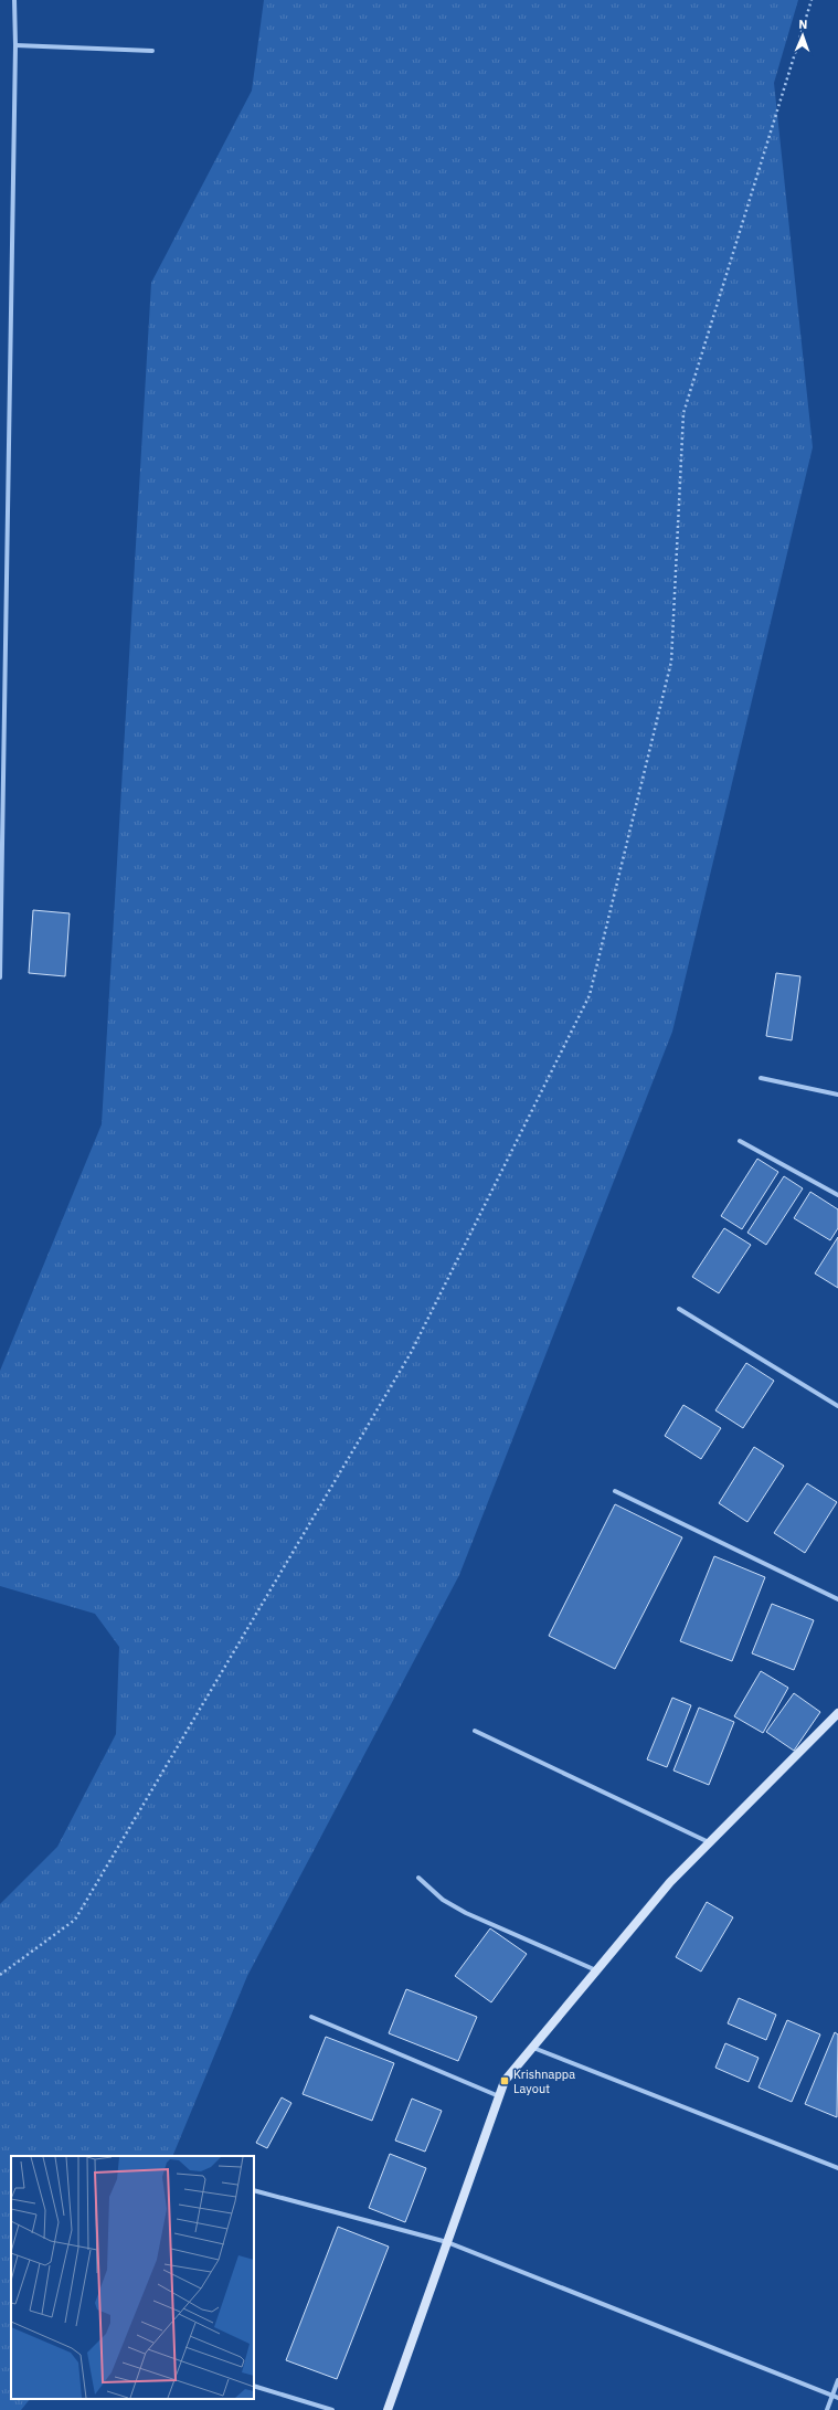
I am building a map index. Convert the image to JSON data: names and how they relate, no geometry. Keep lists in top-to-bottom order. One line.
{"places":{"transit":["Krishnappa Layout"]},"north":"top"}
